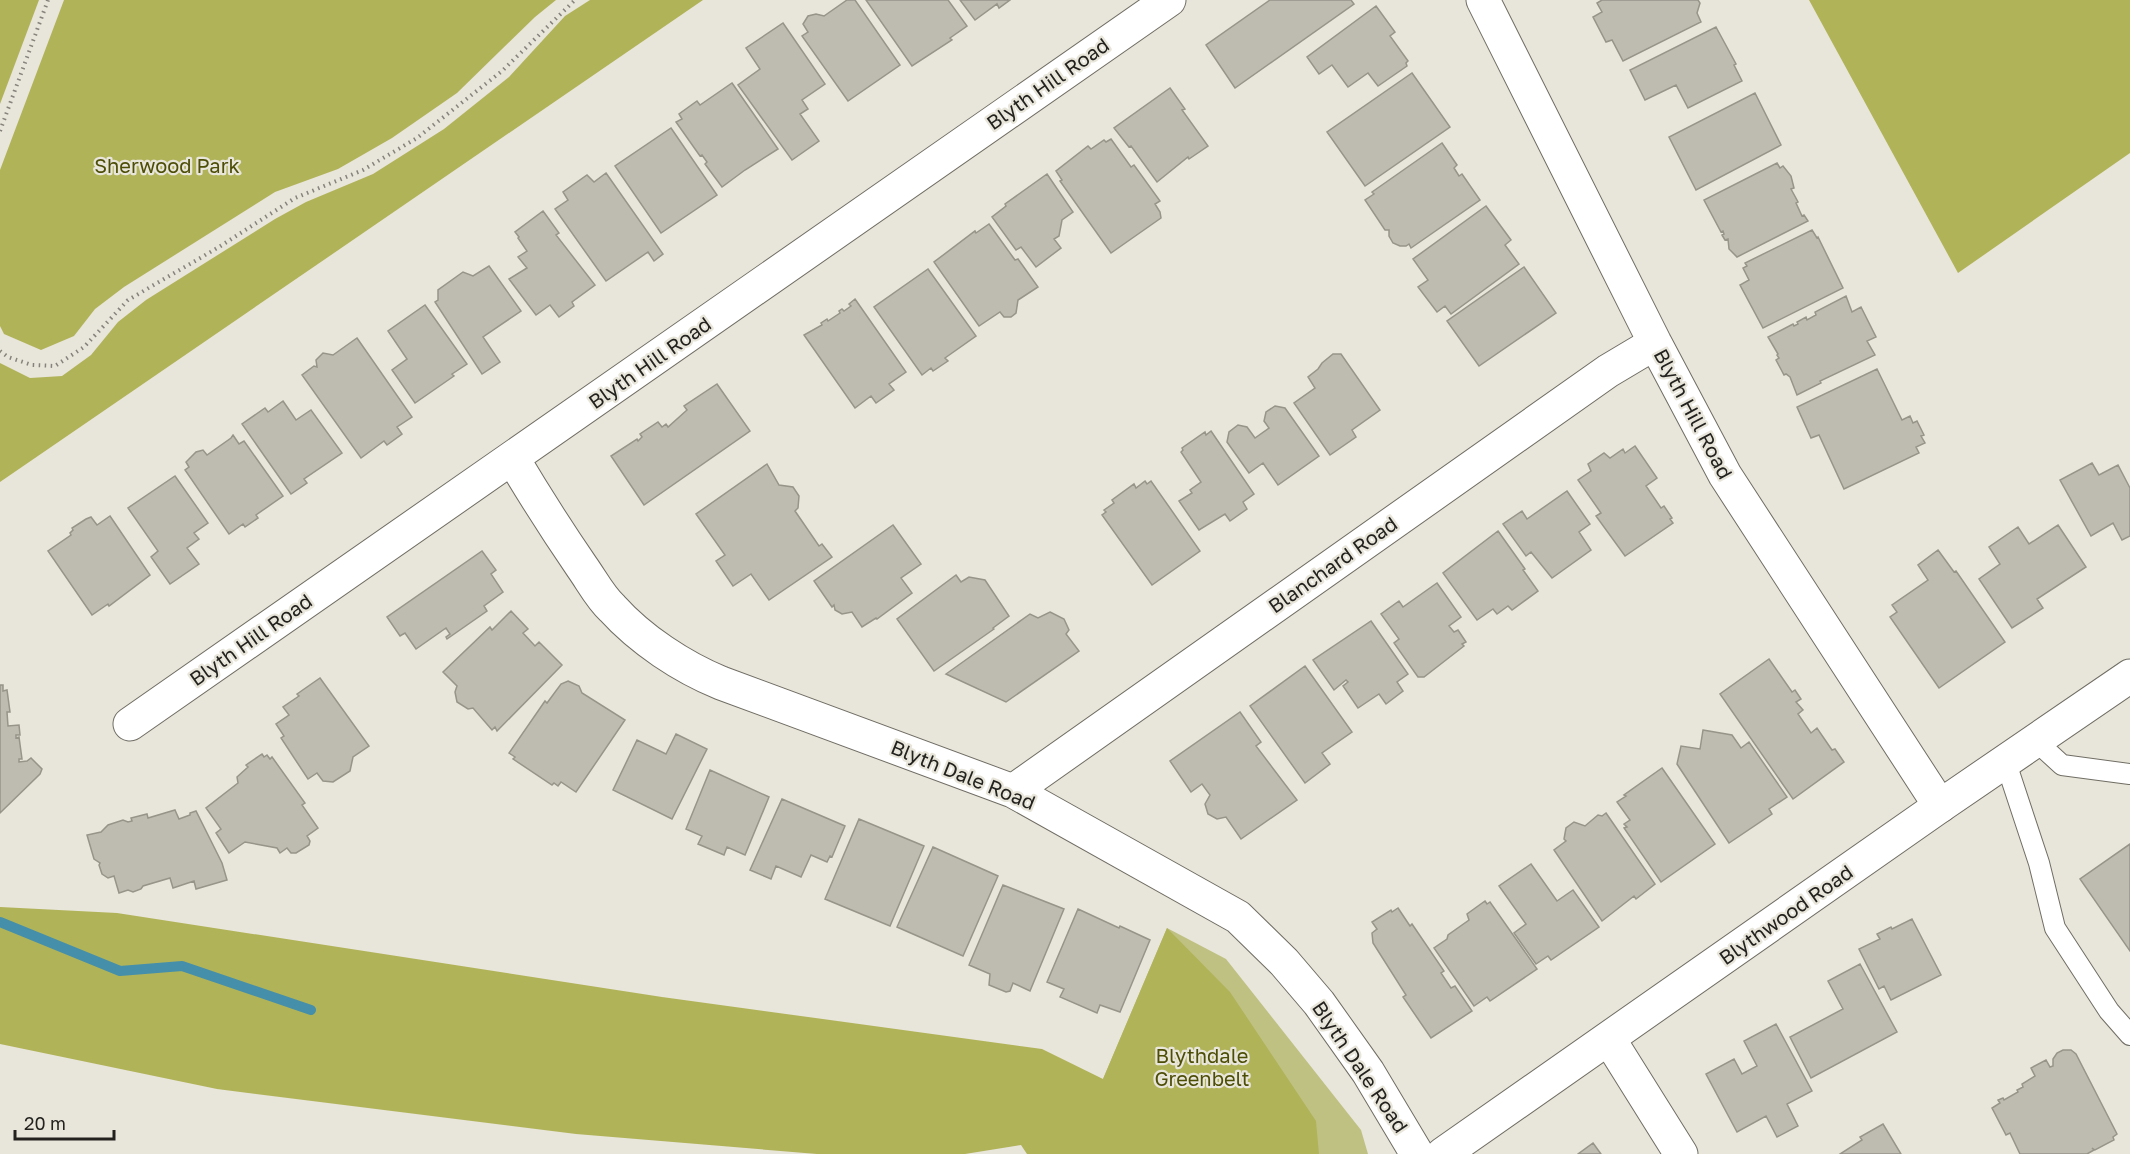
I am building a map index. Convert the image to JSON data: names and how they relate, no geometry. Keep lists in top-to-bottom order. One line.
{"streets":{"street":["Blyth Hill Road","Blanchard Road","Blyth Dale Road","Blythwood Road"]},"crossings":[["Blyth Hill Road","Blanchard Road"],["Blyth Hill Road","Blyth Dale Road"],["Blyth Hill Road","Blythwood Road"],["Blanchard Road","Blyth Dale Road"]],"parks":["Sherwood Park","Blythdale Greenbelt"],"scale_bar":"20 m"}
